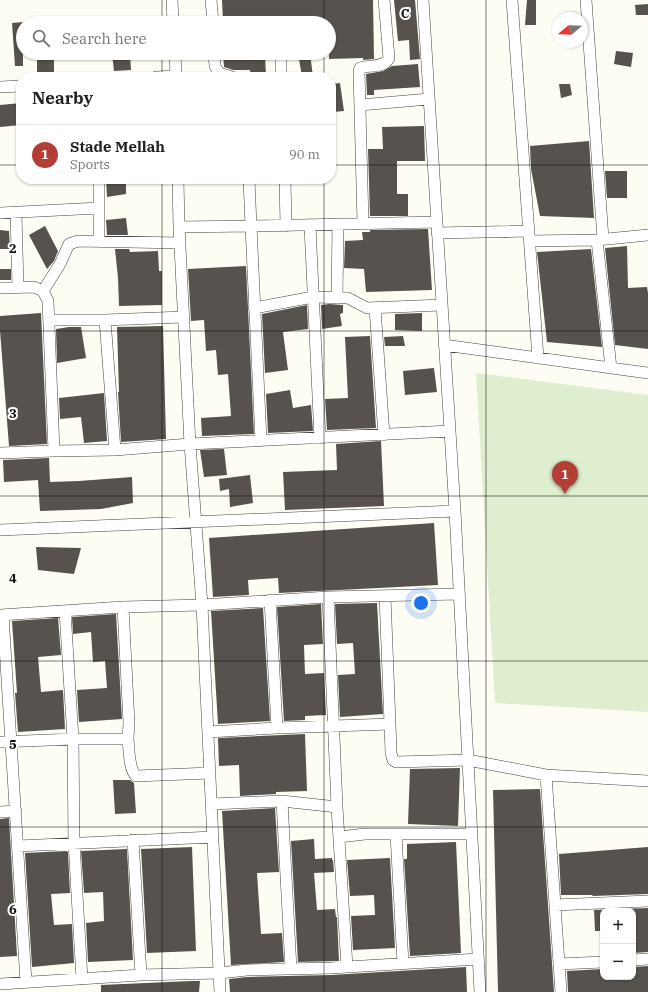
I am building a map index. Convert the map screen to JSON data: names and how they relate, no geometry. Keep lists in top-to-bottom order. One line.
{"north":"left","page":{"search":"Search here","heading":"Nearby","list":[{"mark":"1","name":"Stade Mellah","note":"Sports","value":"90 m"}],"pins":"1","map_buttons":["+","−"]},"grid":{"columns":["C"],"rows":["2","3","4","5","6"]}}
